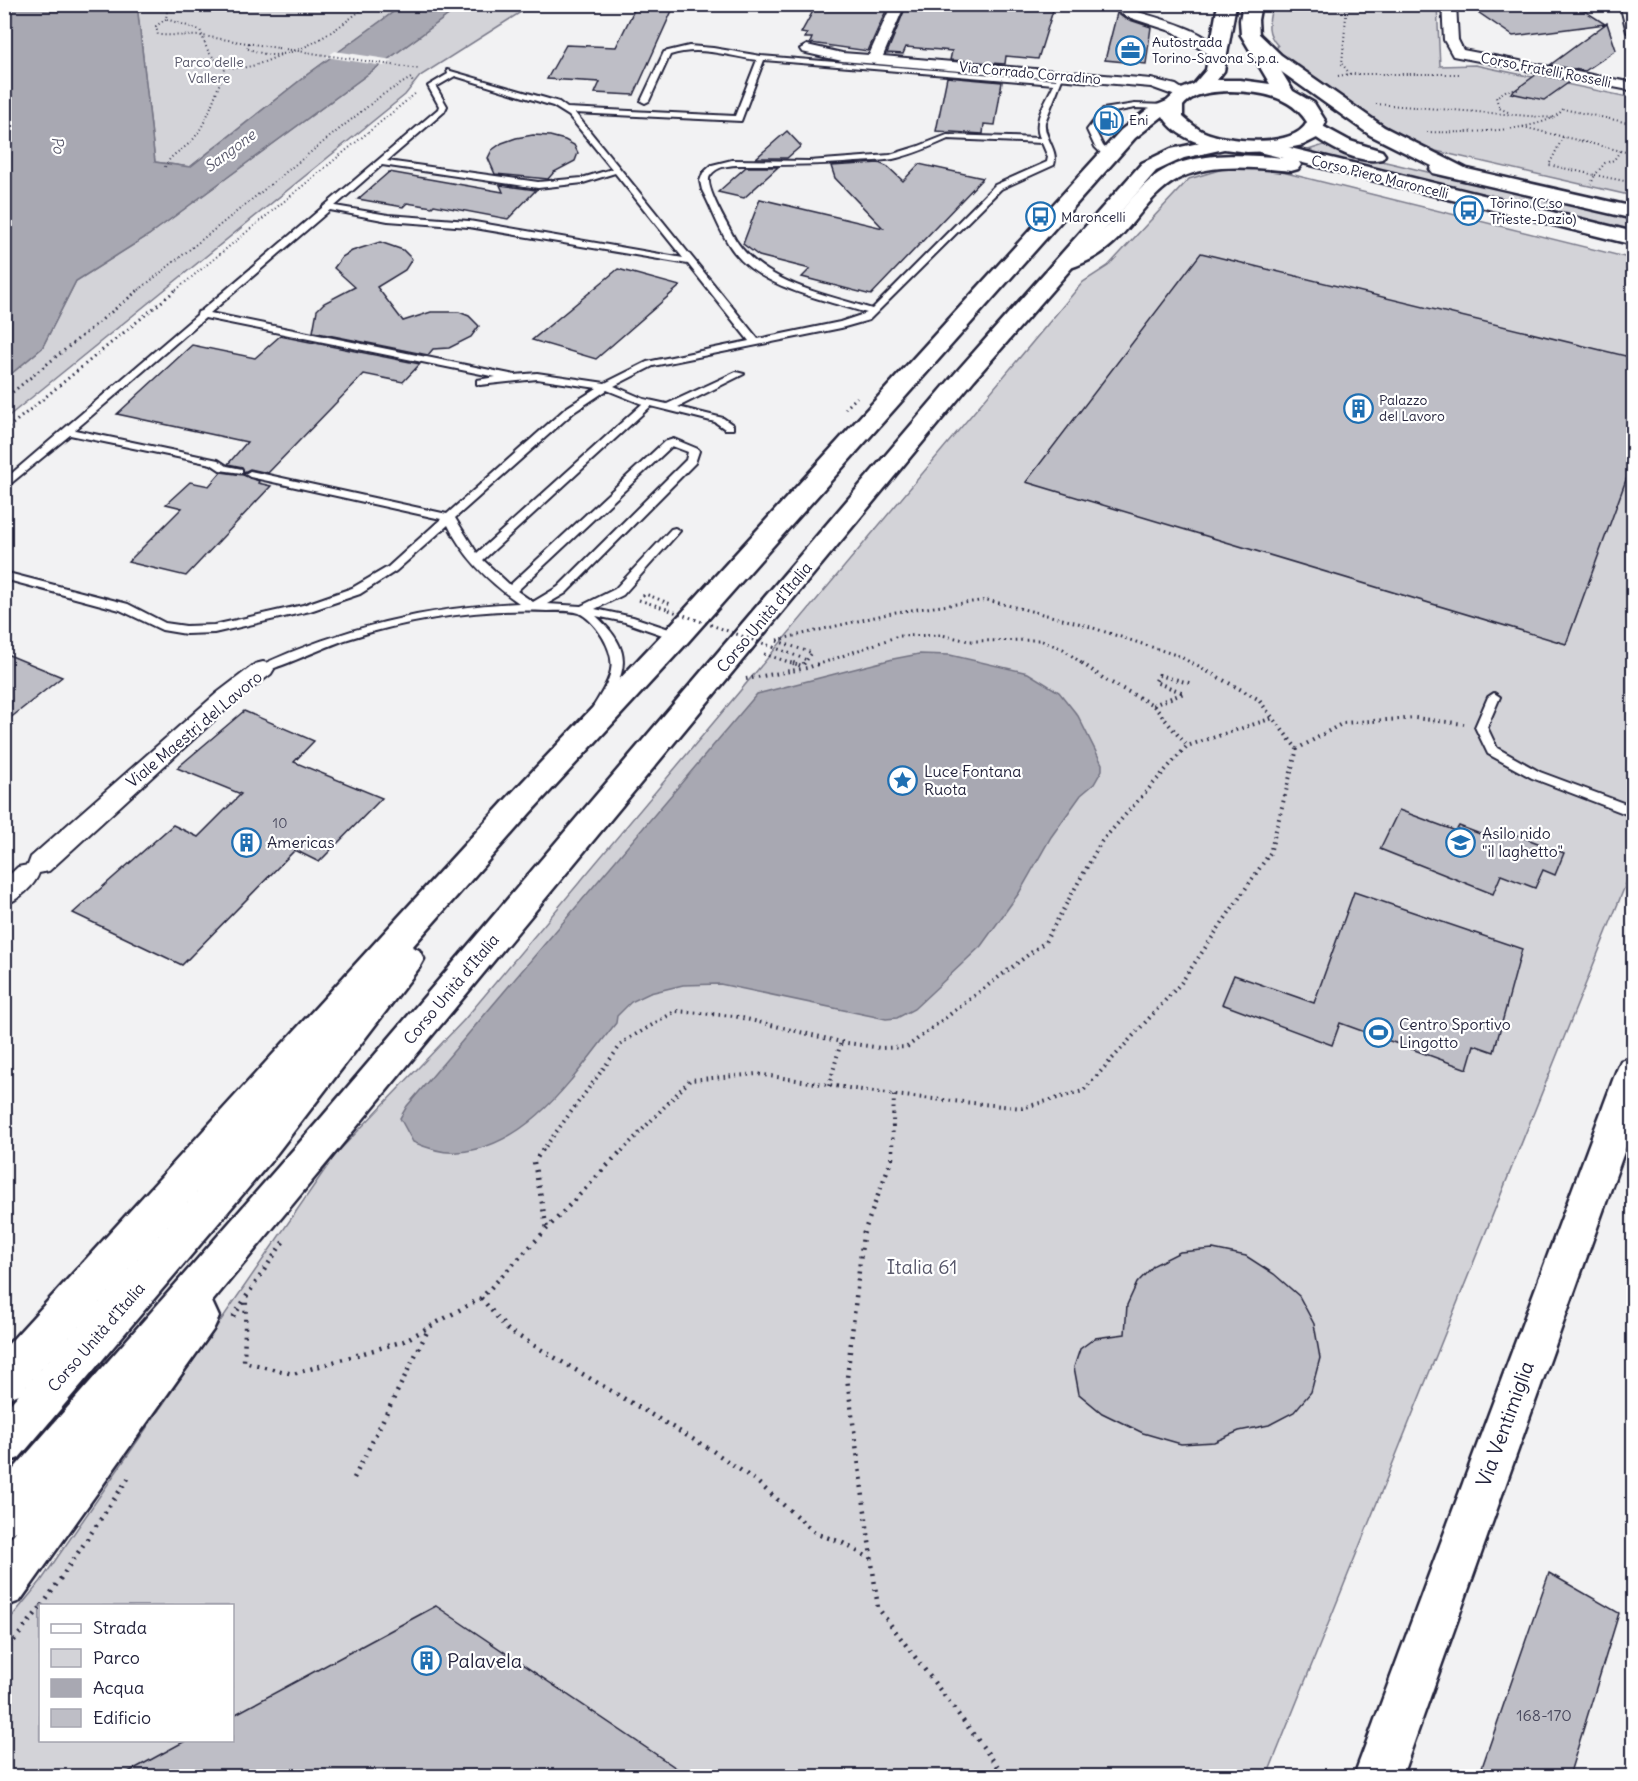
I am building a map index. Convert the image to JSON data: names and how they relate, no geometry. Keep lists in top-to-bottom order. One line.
{"streets":{"main road":["Corso Piero Maroncelli","Corso Unità d'Italia","Via Ventimiglia"],"street":["Corso Fratelli Rosselli","Via Corrado Corradino","Viale Maestri del Lavoro"]},"crossings":[["Via Corrado Corradino","Corso Unità d'Italia"],["Corso Unità d'Italia","Viale Maestri del Lavoro"]],"water":["Po","Sangone"],"parks":["Parco delle Vallere","Italia 61"],"places":{"office":["Autostrada Torino-Savona S.p.a."],"fuel station":["Eni"],"bus stop":["Torino (C.so Trieste-Dazio)","Maroncelli"],"building":["Palazzo del Lavoro","Americas","Palavela"],"place":["Luce Fontana Ruota"],"school or university":["Asilo nido \"il laghetto\""],"sports":["Centro Sportivo Lingotto"]},"house_numbers":["10","168-170"],"legend":["Strada","Parco","Acqua","Edificio"]}
